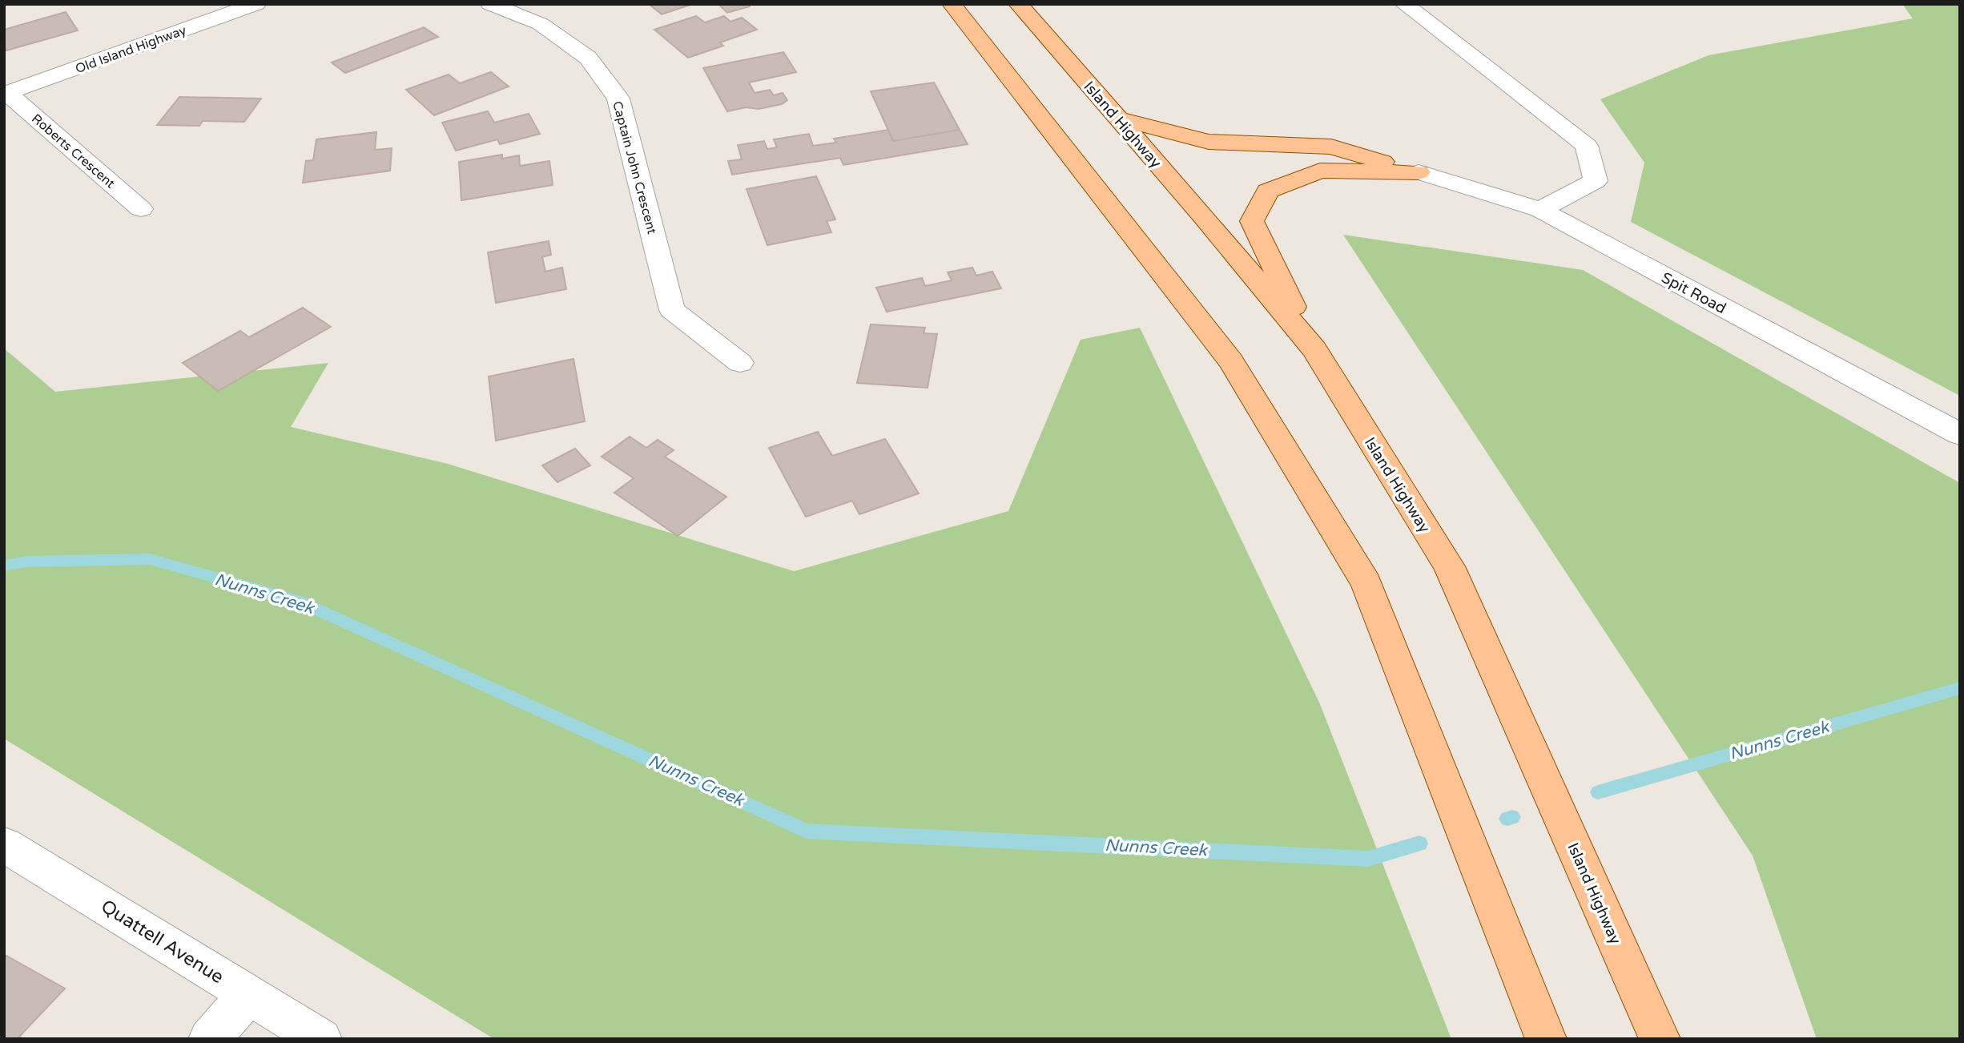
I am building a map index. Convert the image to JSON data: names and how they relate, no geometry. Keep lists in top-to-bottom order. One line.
{"streets":{"main road":["Island Highway"],"street":["Old Island Highway","Roberts Crescent","Captain John Crescent","Spit Road","Quattell Avenue"]},"crossings":[["Old Island Highway","Roberts Crescent"]],"water":["Nunns Creek"]}
